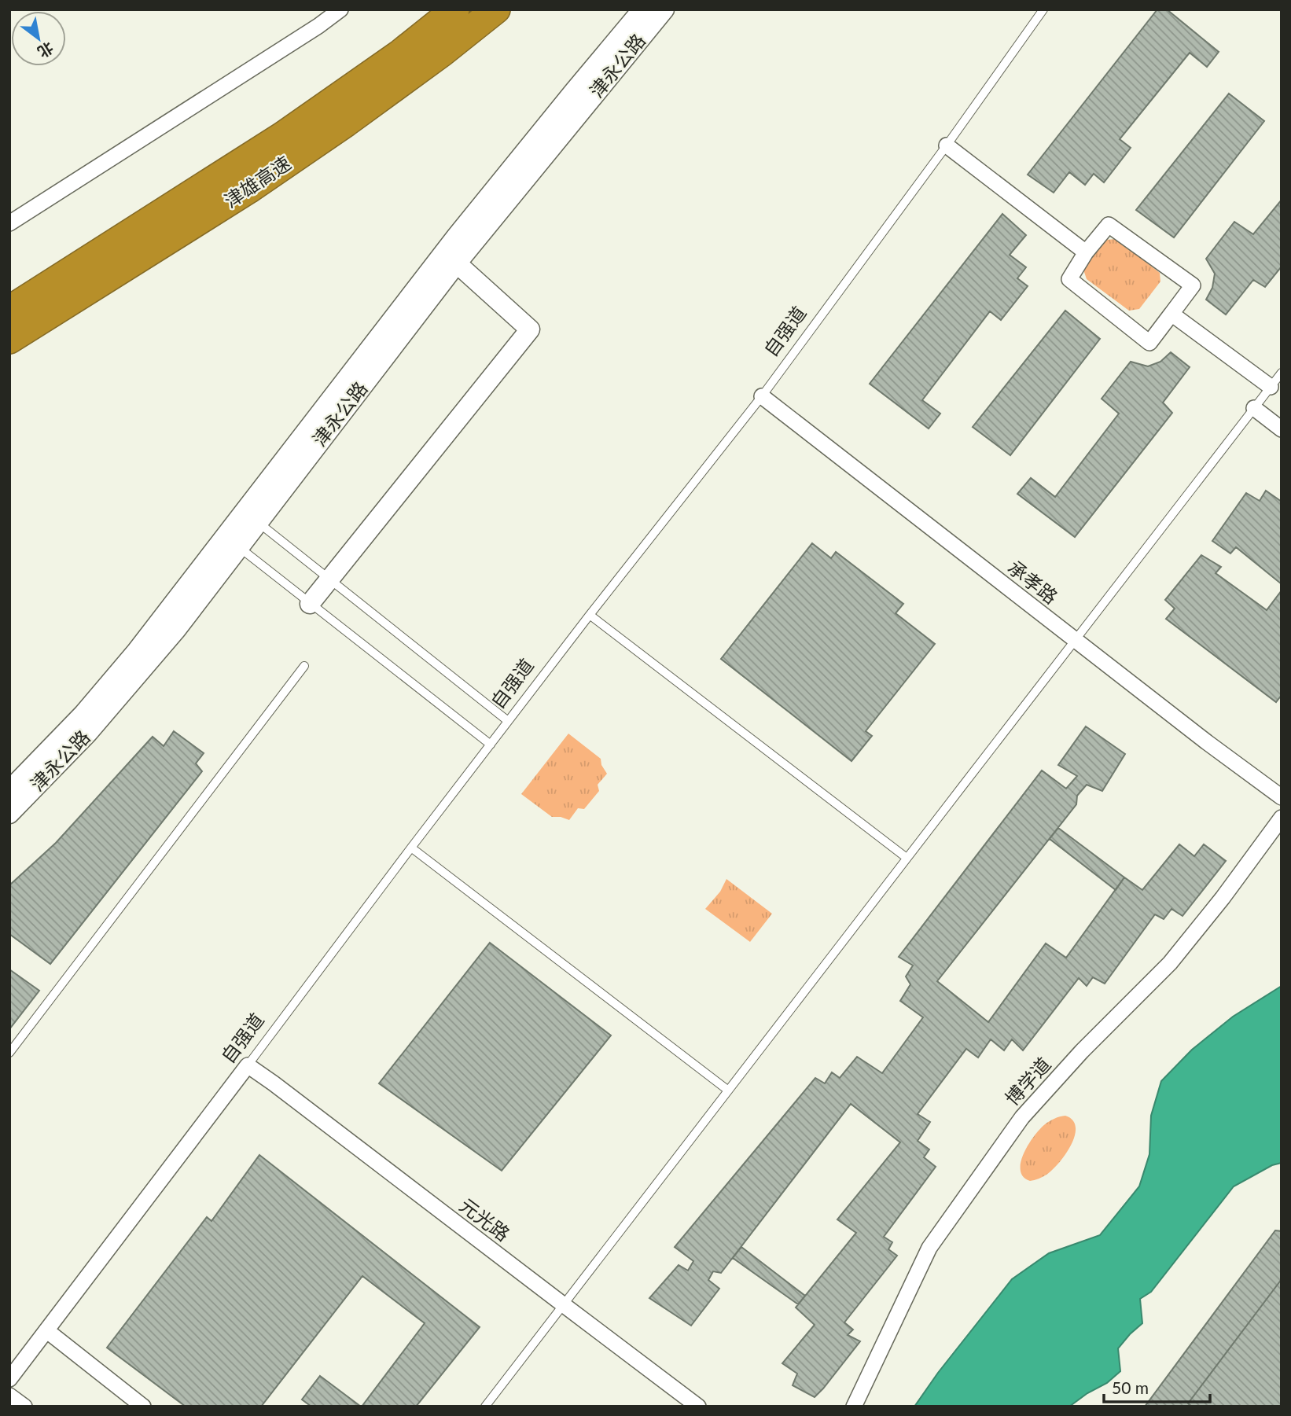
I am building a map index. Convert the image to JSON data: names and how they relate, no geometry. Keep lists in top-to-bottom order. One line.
{"streets":{"highway":["津雄高速"],"street":["津永公路","自强道","承孝路","博学道","元光路"]},"crossings":[["自强道","承孝路"],["自强道","元光路"]],"scale_bar":"50 m","north":"bottom right"}
